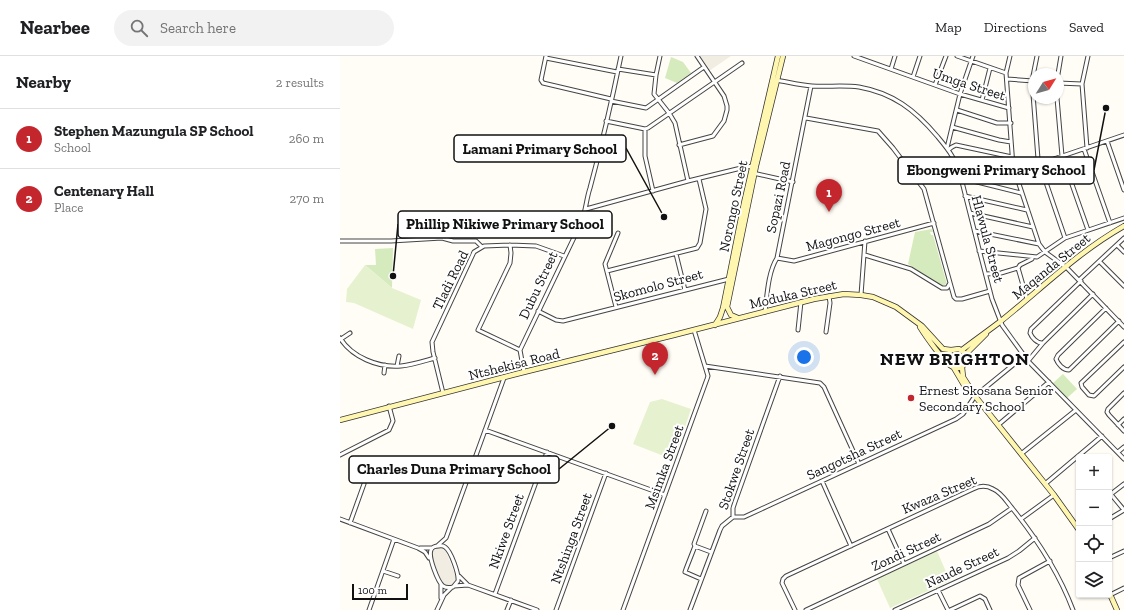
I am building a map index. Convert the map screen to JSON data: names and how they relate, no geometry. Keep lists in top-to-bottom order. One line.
{"streets":{"street":["Umga Street","Sopazi Road","Norongo Street","Magongo Street","Hlawula Street","Maqanda Street","Tladi Road","Dubu Street","Skomolo Street","Moduka Street","Ntshekisa Road","Sangotsha Street","Msimka Street","Stokwe Street","Kwaza Street","Nkiwe Street","Ntshinga Street","Zondi Street","Naude Street"]},"crossings":[["Sopazi Road","Magongo Street"],["Sopazi Road","Hlawula Street"],["Sopazi Road","Moduka Street"],["Norongo Street","Skomolo Street"],["Norongo Street","Moduka Street"],["Hlawula Street","Maqanda Street"],["Hlawula Street","Sangotsha Street"],["Maqanda Street","Moduka Street"],["Tladi Road","Dubu Street"],["Tladi Road","Ntshekisa Road"],["Dubu Street","Skomolo Street"],["Moduka Street","Ntshekisa Road"],["Moduka Street","Msimka Street"],["Ntshekisa Road","Msimka Street"],["Sangotsha Street","Stokwe Street"],["Kwaza Street","Zondi Street"],["Kwaza Street","Naude Street"]],"districts":["NEW BRIGHTON"],"places":["Ebongweni Primary School","Lamani Primary School","Phillip Nikiwe Primary School","Ernest Skosana Senior Secondary School","Charles Duna Primary School"],"scale_bar":"100 m","north":"top right","page":{"header":"Nearbee","search":"Search here","nav":["Map","Directions","Saved"],"heading":["Nearby","2 results"],"list":[{"mark":"1","name":"Stephen Mazungula SP School","note":"School","value":"260 m"},{"mark":"2","name":"Centenary Hall","note":"Place","value":"270 m"}],"pins":["1","2"],"map_buttons":["+","−"],"scale":"100 m"}}
